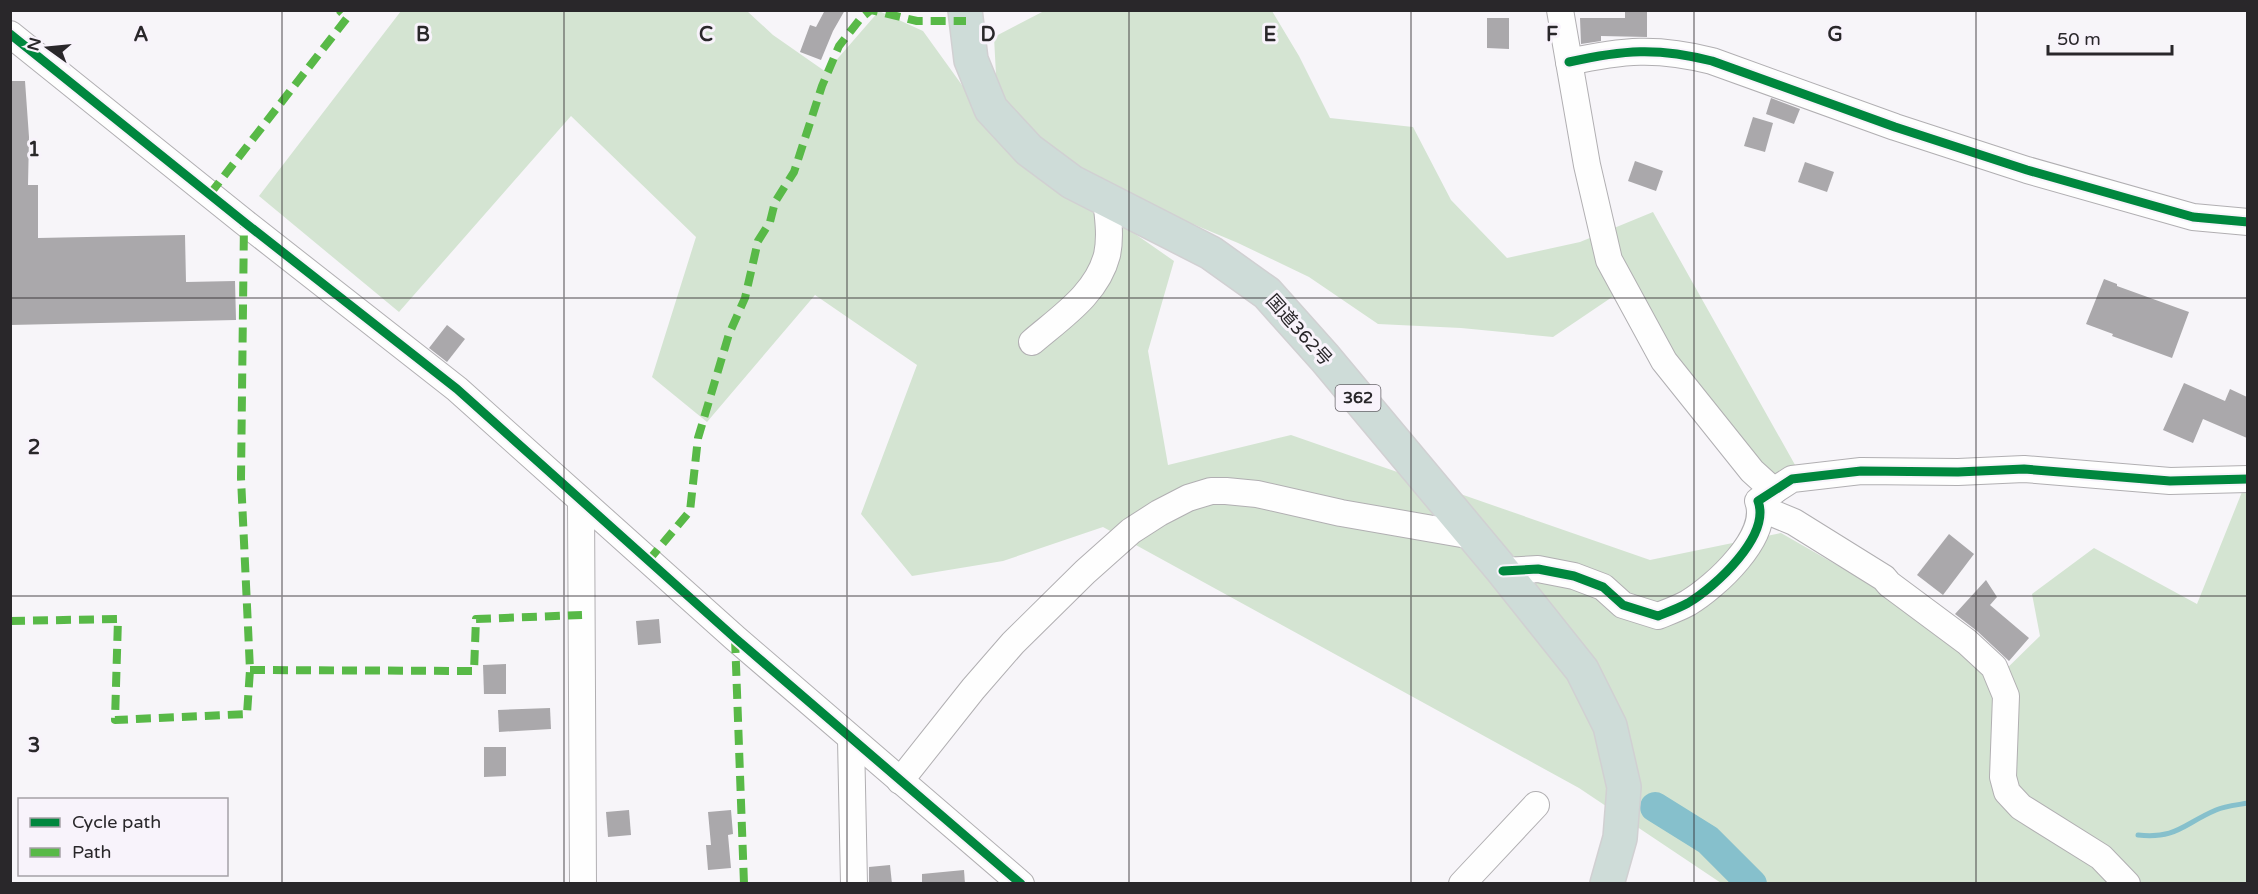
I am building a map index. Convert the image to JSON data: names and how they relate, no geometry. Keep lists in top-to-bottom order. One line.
{"streets":{"highway":["国道362号","362"]},"legend":["Cycle path","Path"],"scale_bar":"50 m","north":"left","grid":{"columns":["A","B","C","D","E","F","G"],"rows":["1","2","3"]}}
